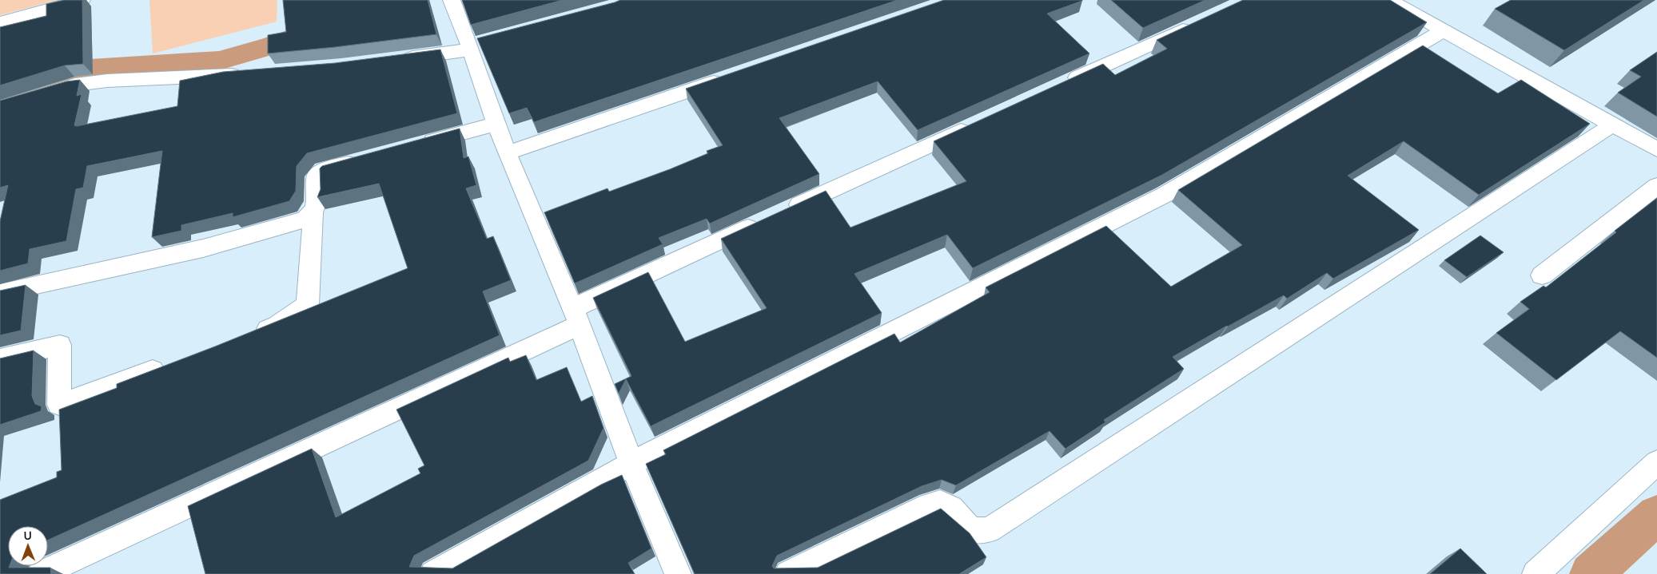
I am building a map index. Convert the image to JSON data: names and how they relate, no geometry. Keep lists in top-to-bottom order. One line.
{"north":"top"}
